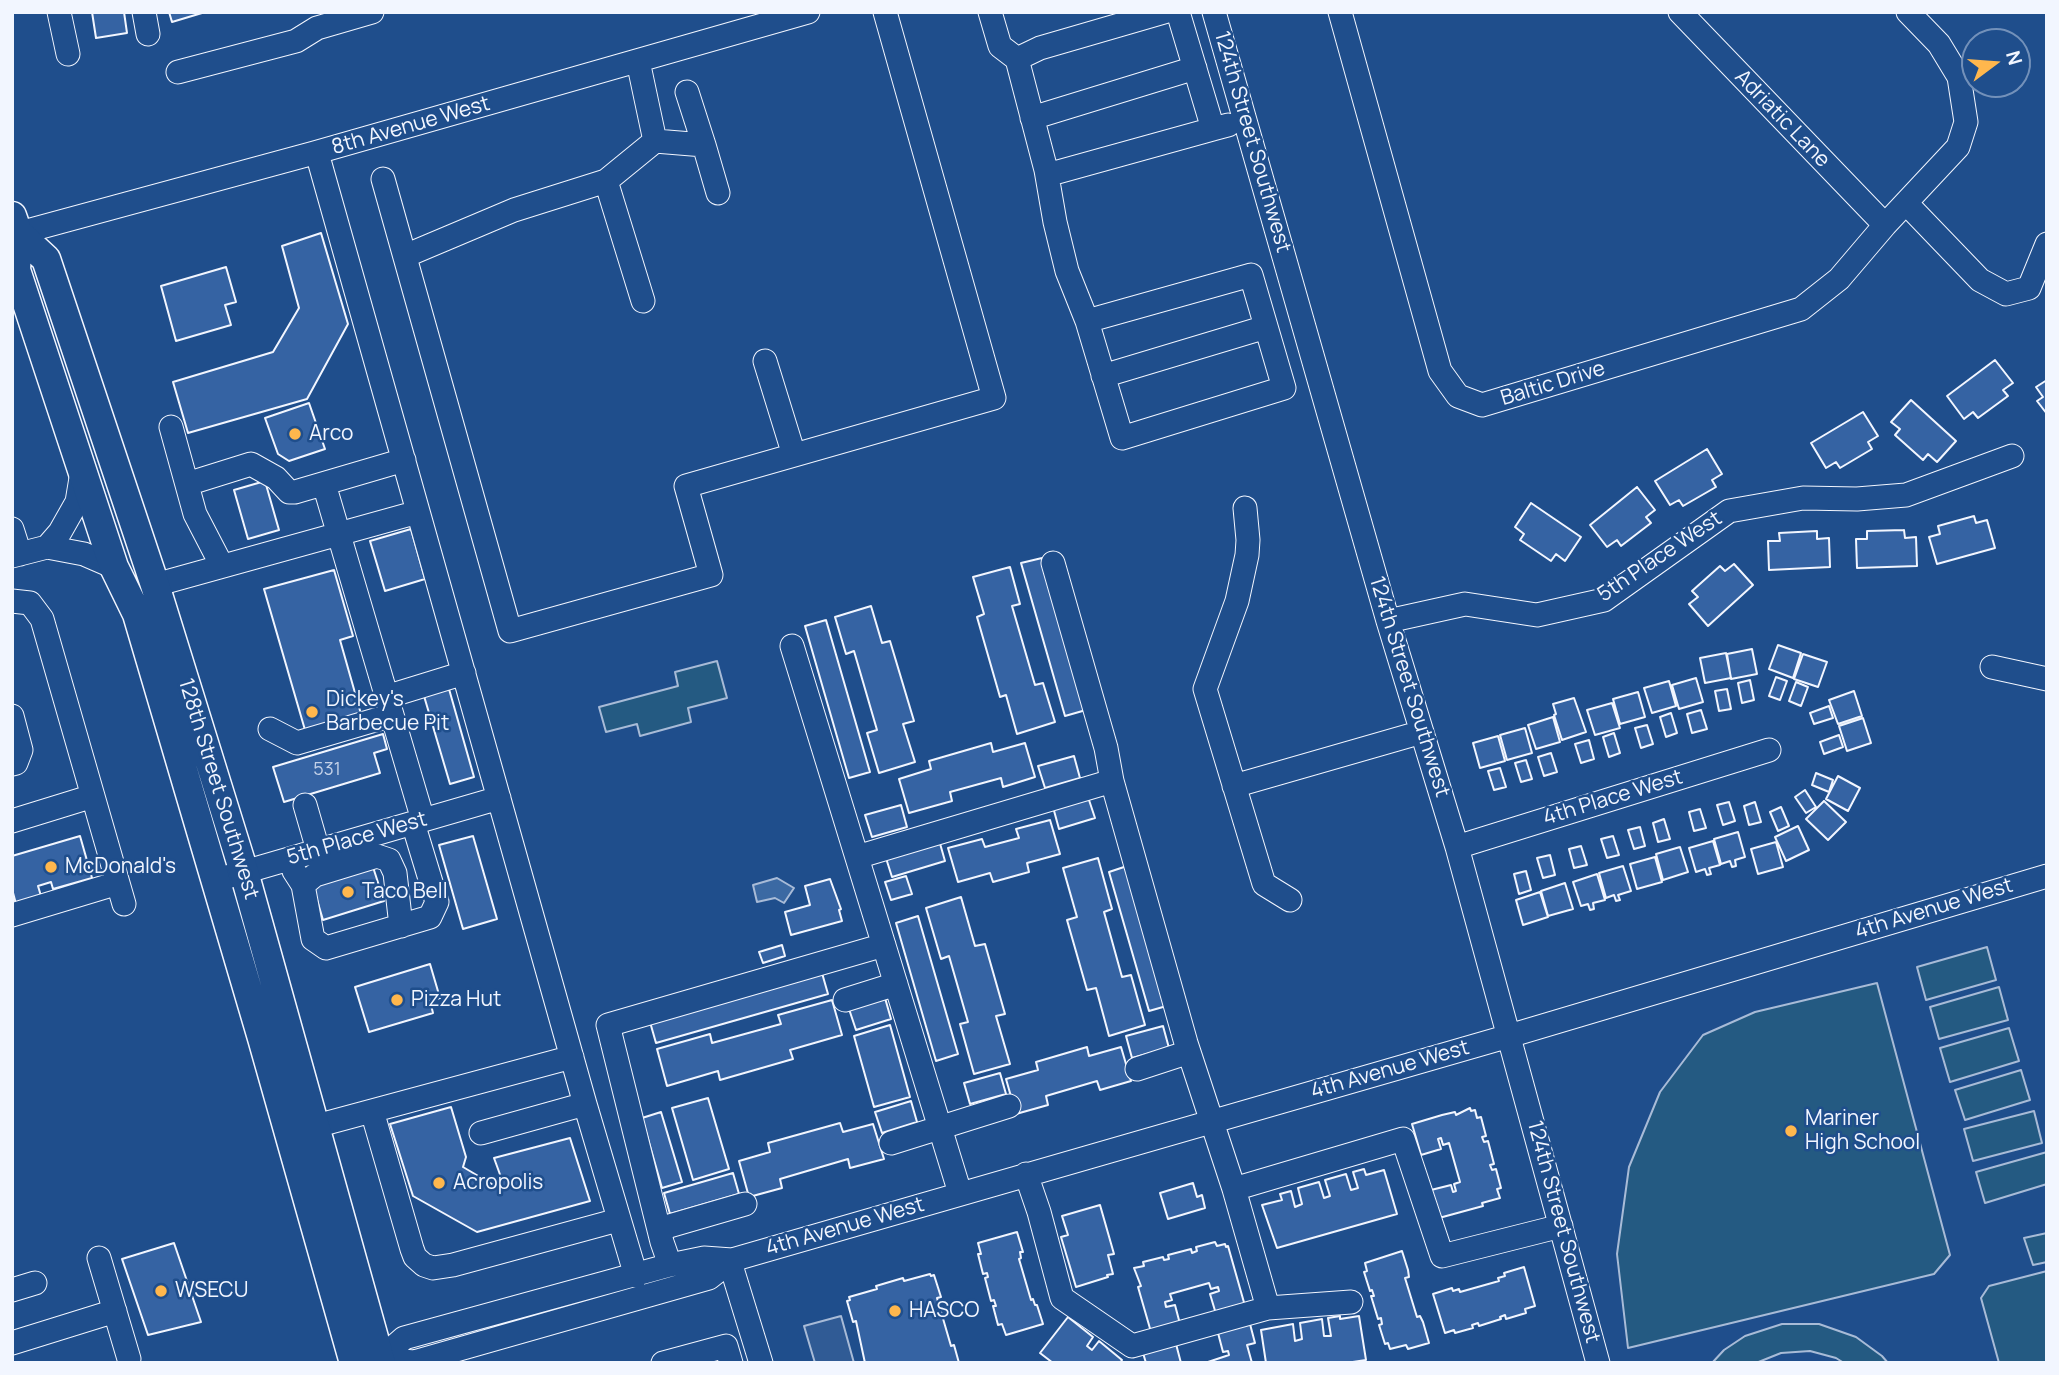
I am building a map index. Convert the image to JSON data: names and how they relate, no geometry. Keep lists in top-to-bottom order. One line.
{"streets":{"main road":["128th Street Southwest"],"street":["Adriatic Lane","8th Avenue West","124th Street Southwest","Baltic Drive","5th Place West","4th Place West","4th Avenue West"]},"crossings":[["Adriatic Lane","Baltic Drive"],["8th Avenue West","128th Street Southwest"],["124th Street Southwest","5th Place West"],["124th Street Southwest","4th Place West"],["124th Street Southwest","4th Avenue West"],["5th Place West","128th Street Southwest"],["128th Street Southwest","4th Avenue West"]],"places":["Arco","Dickey's Barbecue Pit","McDonald's","Taco Bell","Pizza Hut","Mariner High School","Acropolis","WSECU","HASCO"],"house_numbers":["531"],"north":"right"}
